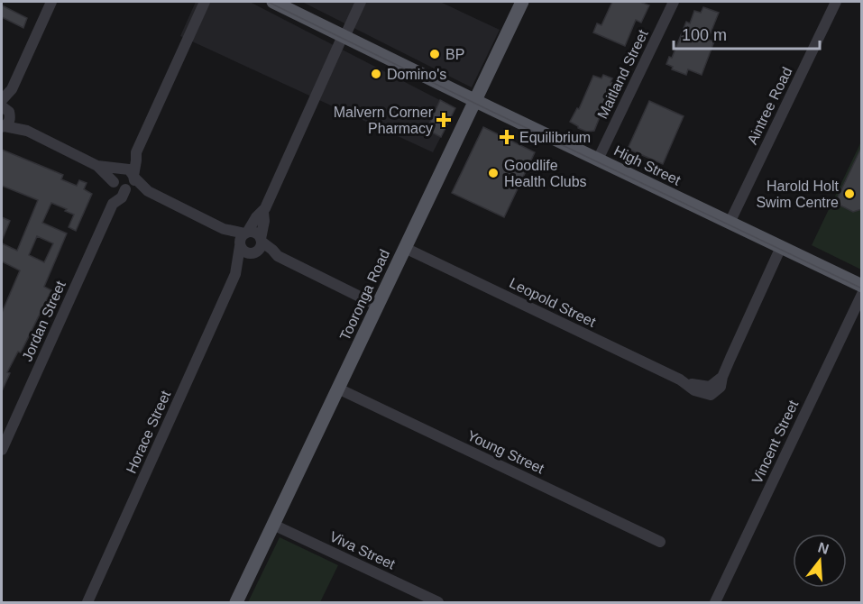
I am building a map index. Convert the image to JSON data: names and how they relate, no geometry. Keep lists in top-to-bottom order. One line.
{"streets":{"main road":["High Street","Tooronga Road"],"street":["Maitland Street","Aintree Road","Leopold Street","Jordan Street","Horace Street","Vincent Street","Young Street","Viva Street"]},"crossings":[["Maitland Street","High Street"],["Aintree Road","High Street"],["High Street","Tooronga Road"],["High Street","Leopold Street"],["Tooronga Road","Leopold Street"],["Tooronga Road","Young Street"],["Tooronga Road","Viva Street"]],"places":{"other":["BP","Domino's","Goodlife Health Clubs","Harold Holt Swim Centre"],"health":["Malvern Corner Pharmacy","Equilibrium"]},"scale_bar":"100 m","north":"top"}
